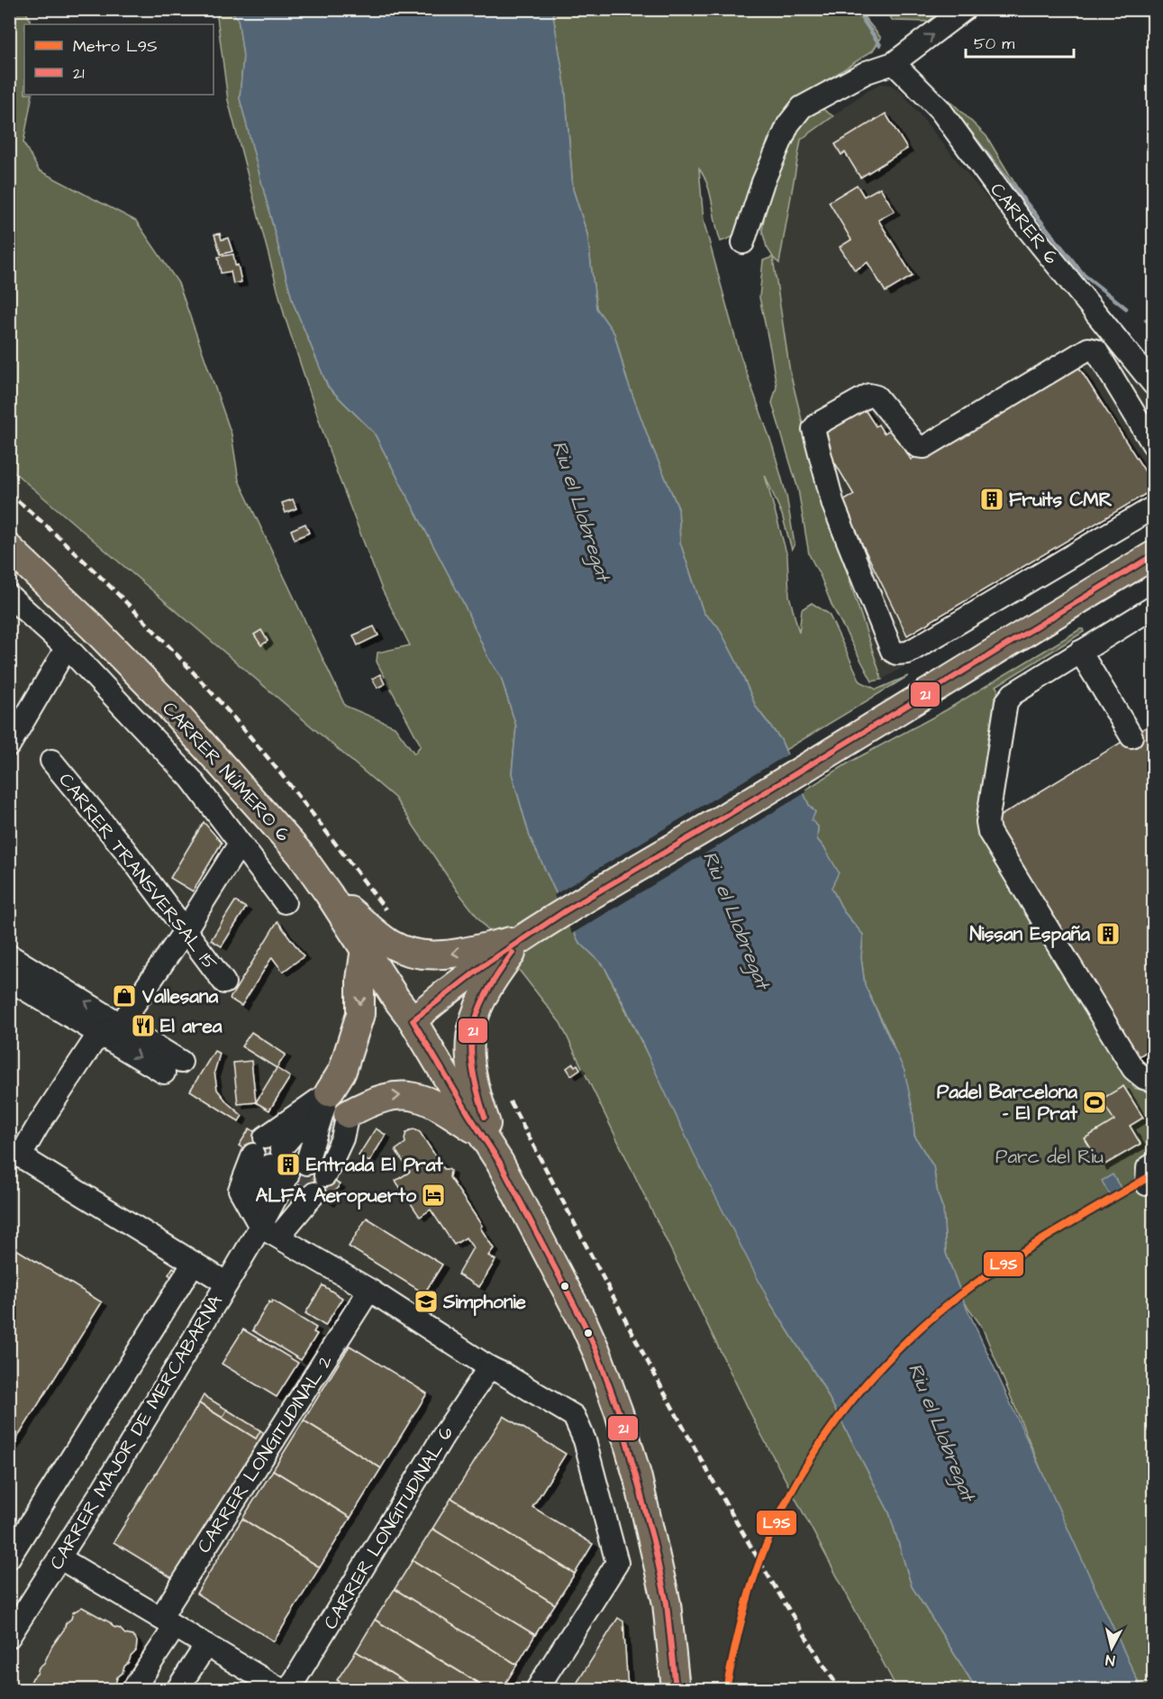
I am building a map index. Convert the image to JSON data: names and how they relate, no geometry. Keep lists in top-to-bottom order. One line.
{"streets":{"main road":["CARRER NÚMERO 6"],"street":["CARRER 6","CARRER TRANSVERSAL 15","CARRER MAJOR DE MERCABARNA","CARRER LONGITUDINAL 2","CARRER LONGITUDINAL 6"]},"water":["Riu el Llobregat"],"parks":["Parc del Riu"],"places":{"building":["Fruits CMR","Nissan España","Entrada El Prat"],"shop":["Vallesana"],"restaurant":["El area"],"sports":["Padel Barcelona - El Prat"],"hotel":["ALFA Aeropuerto"],"school or university":["Simphonie"]},"lines":["transit line 21","metro line L9S"],"legend":["Metro L9S","21"],"scale_bar":"50 m","north":"bottom"}
